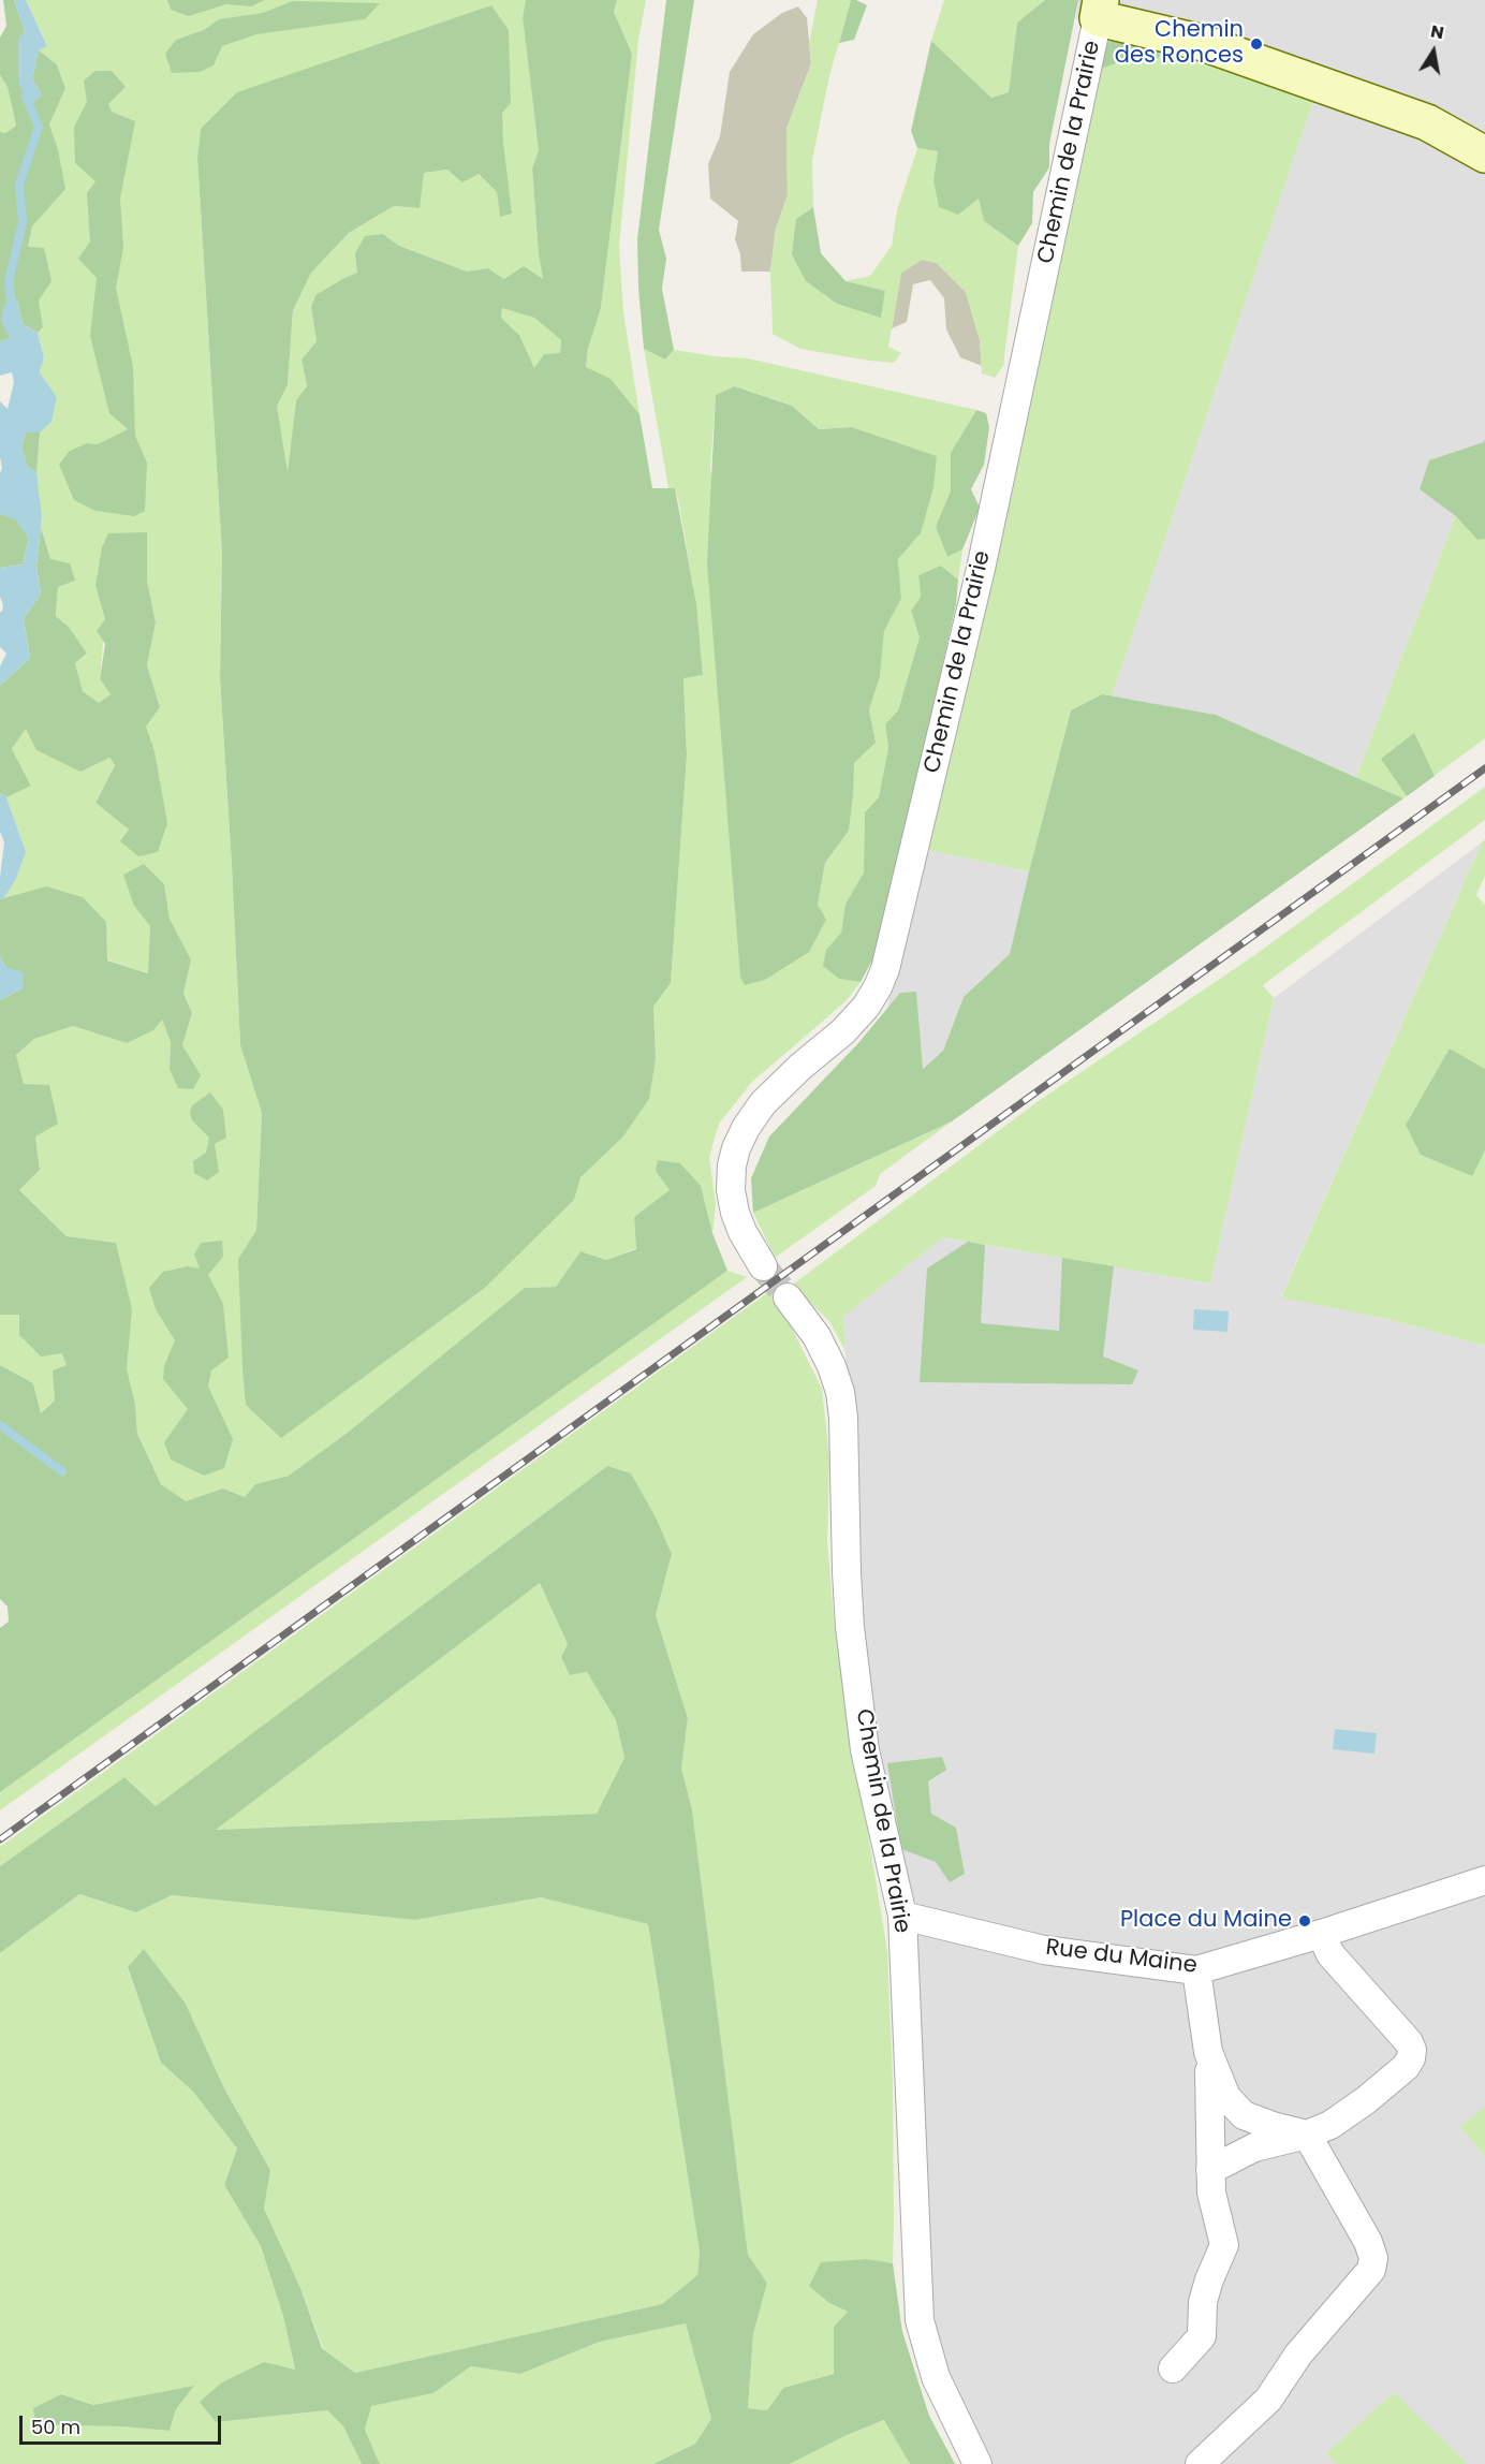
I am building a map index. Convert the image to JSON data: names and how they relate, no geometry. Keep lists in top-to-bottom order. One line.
{"streets":{"street":["Chemin de la Prairie","Rue du Maine"]},"crossings":[["Chemin de la Prairie","Rue du Maine"]],"places":["Chemin des Ronces","Place du Maine"],"scale_bar":"50 m","north":"top"}
